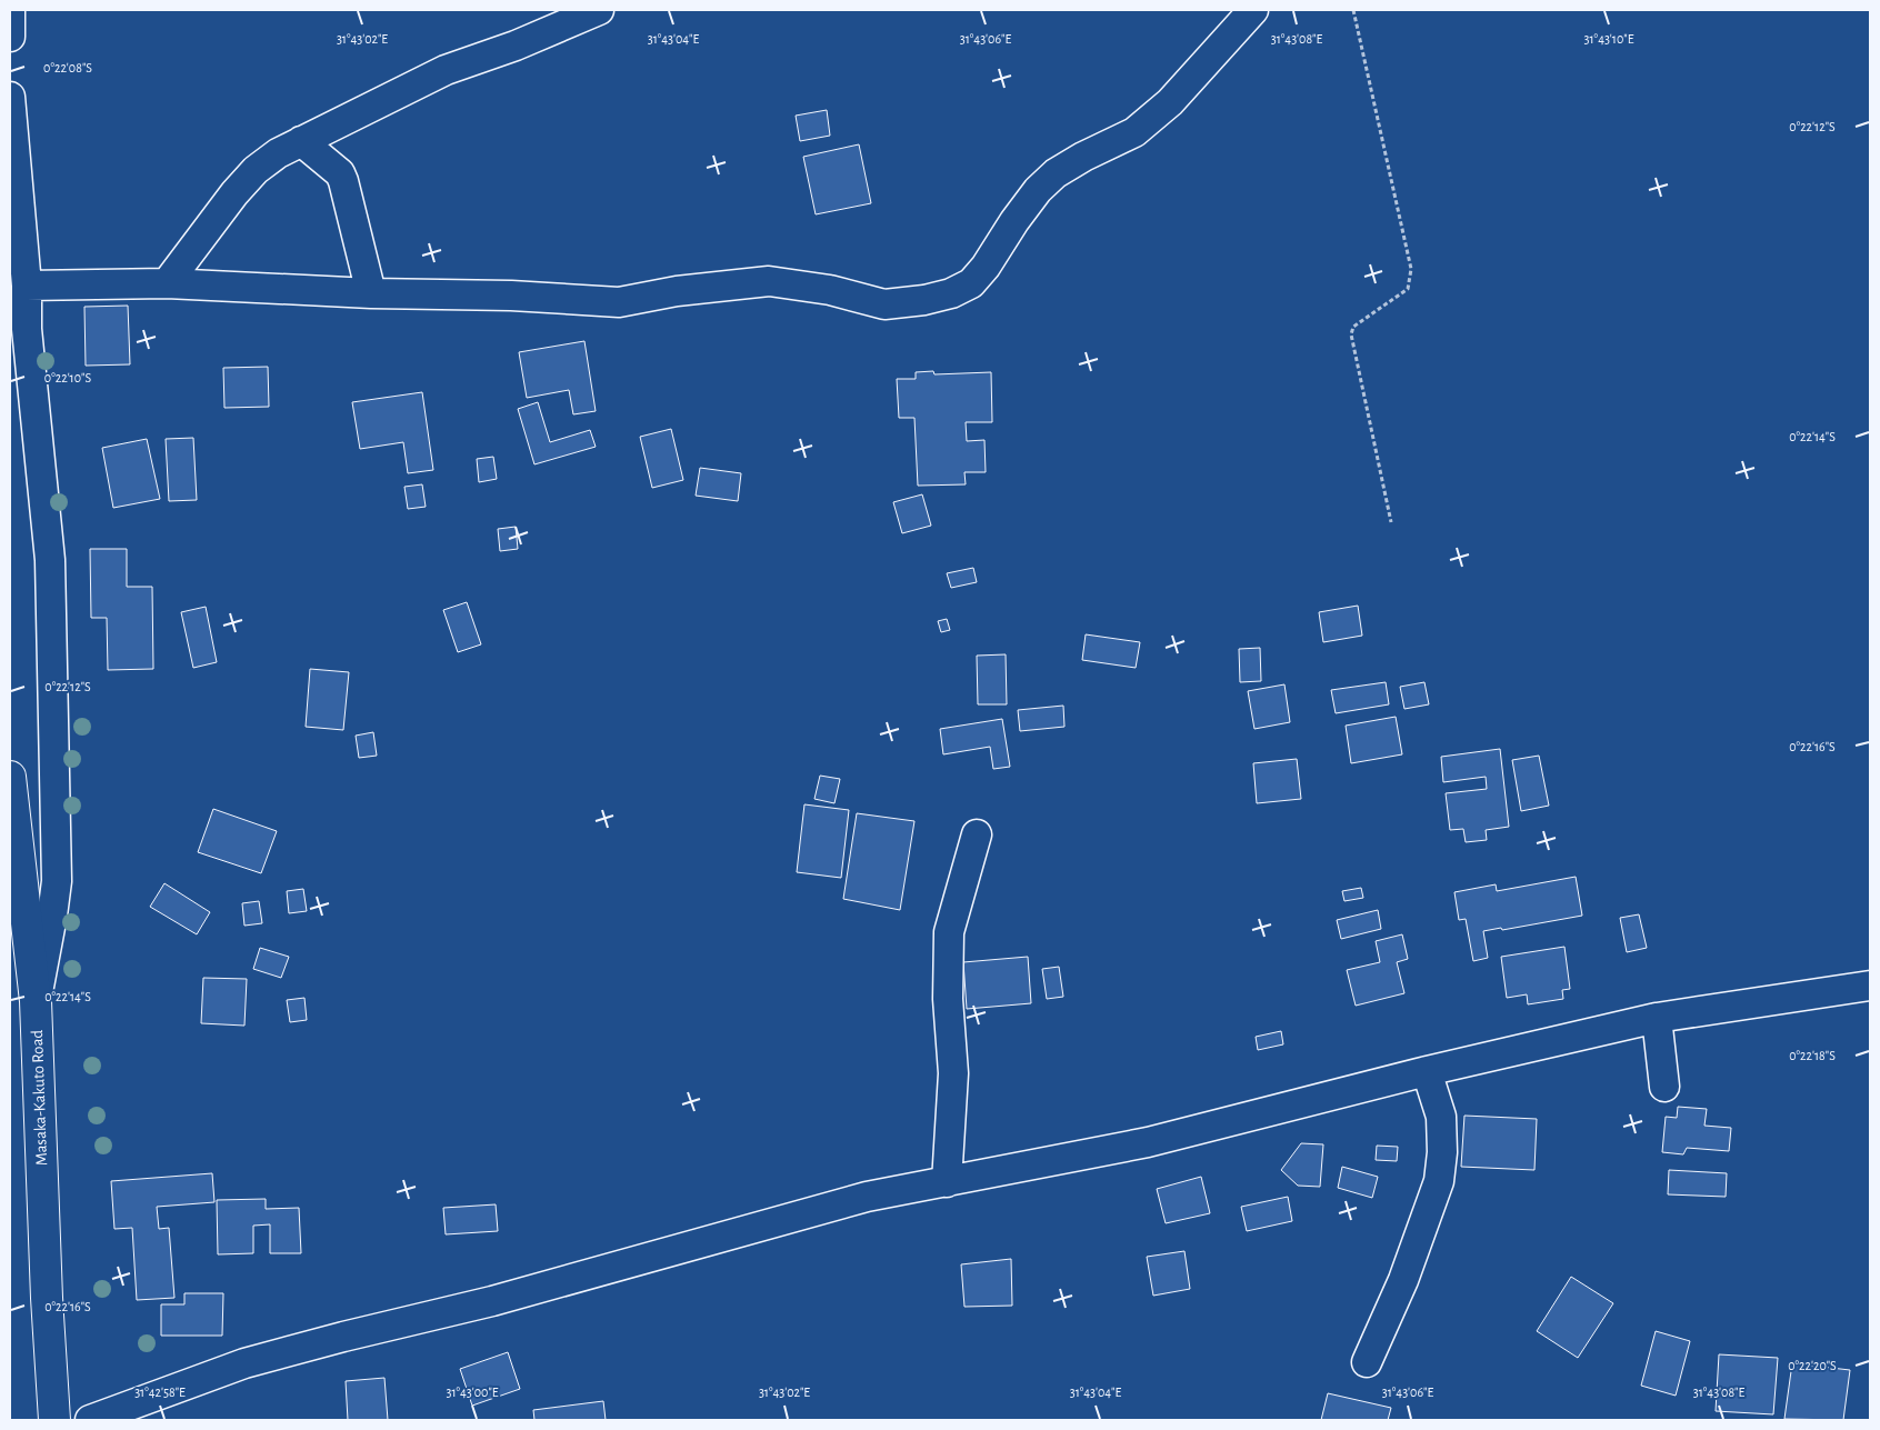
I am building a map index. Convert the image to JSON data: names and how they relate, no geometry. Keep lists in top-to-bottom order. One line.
{"streets":{"highway":["Masaka-Kakuto Road"]},"coordinates":["31°43'02\"E","31°43'04\"E","31°43'06\"E","31°43'08\"E","31°43'10\"E","0°22'08\"S","0°22'12\"S","0°22'10\"S","0°22'14\"S","0°22'16\"S","0°22'18\"S","0°22'20\"S","31°42'58\"E","31°43'00\"E"]}
